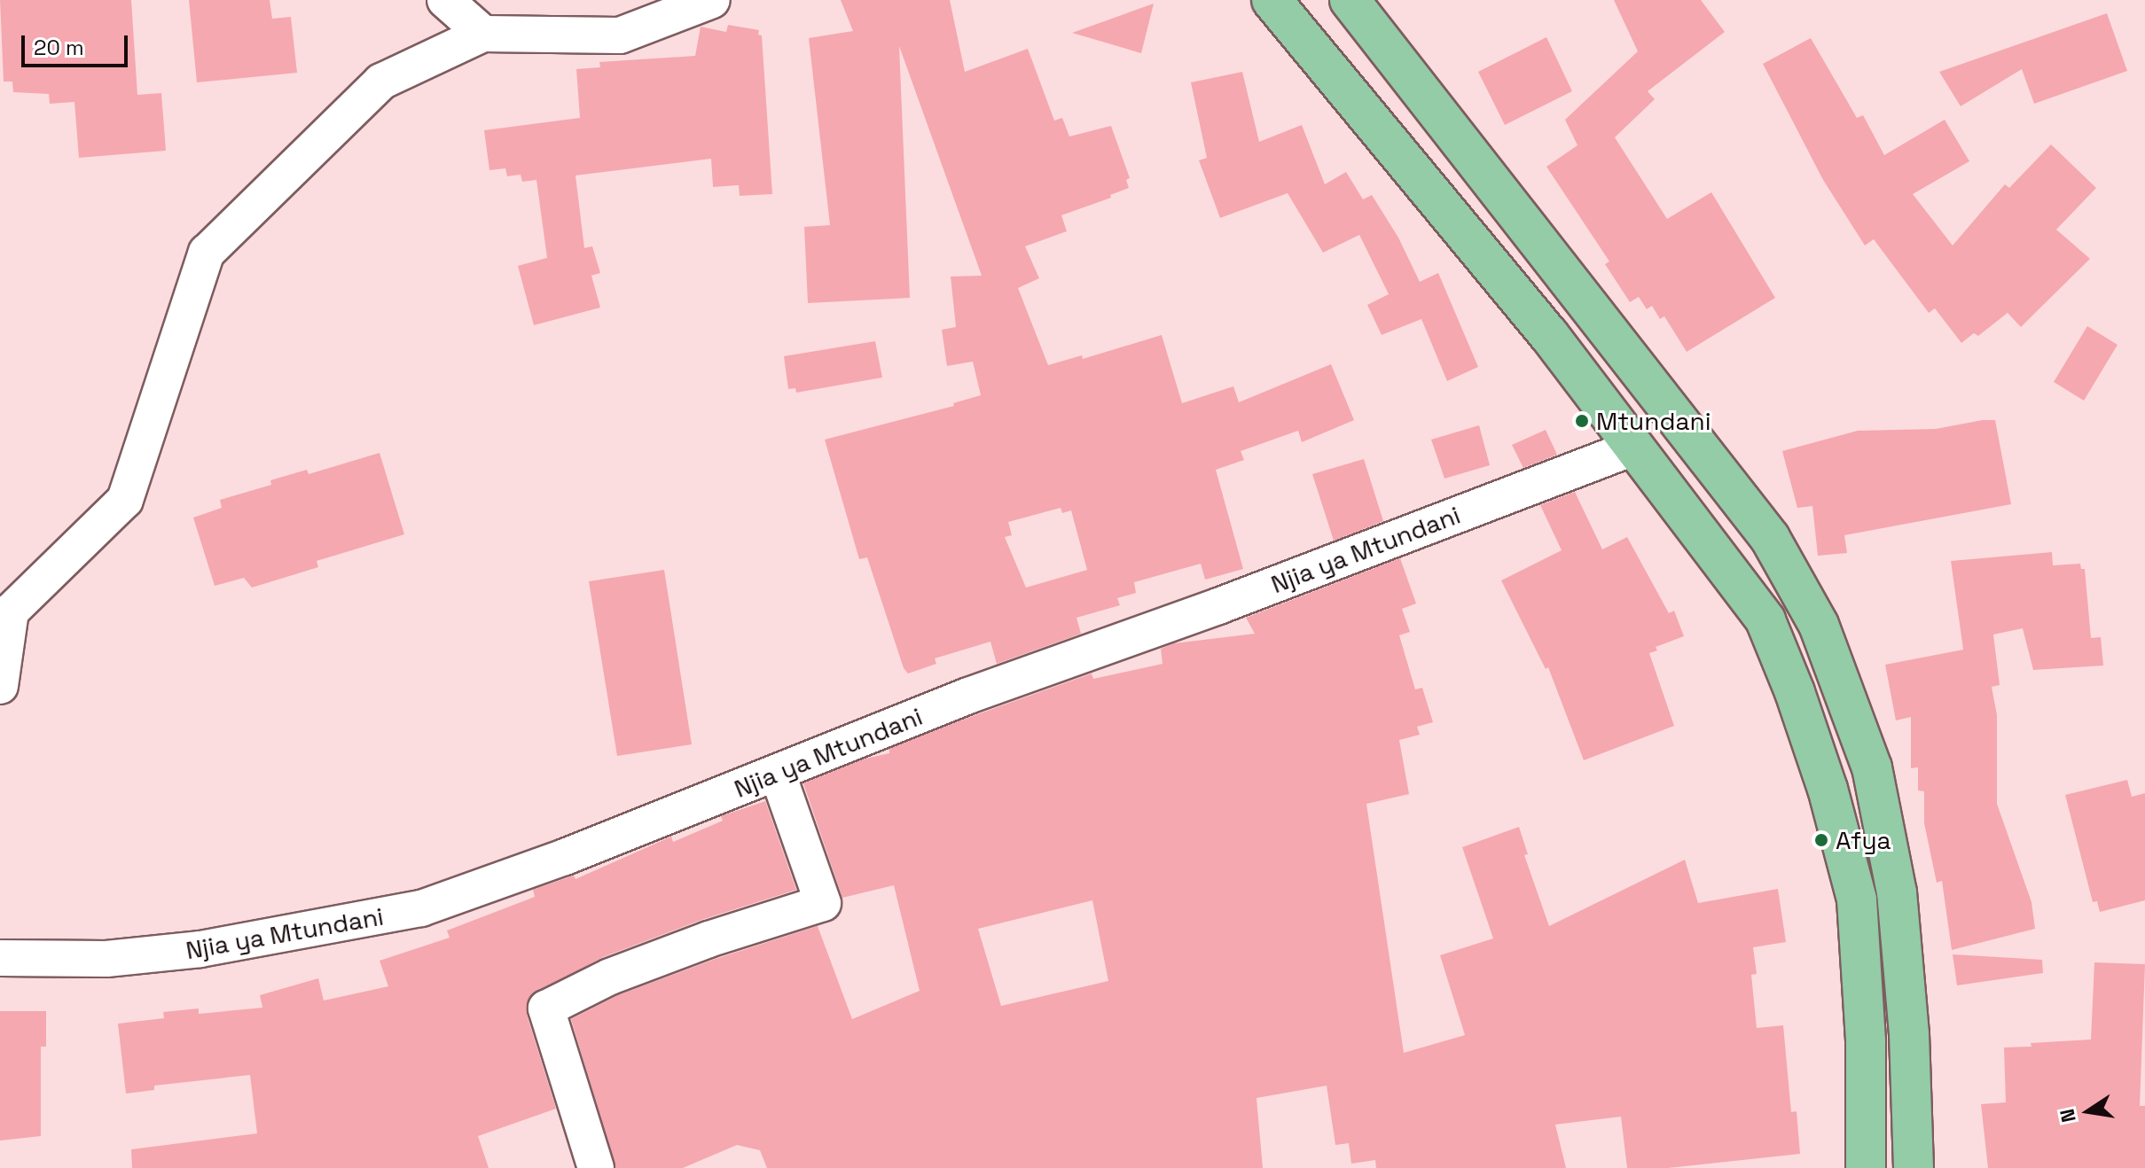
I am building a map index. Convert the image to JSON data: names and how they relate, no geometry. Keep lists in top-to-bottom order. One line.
{"streets":{"street":["Njia ya Mtundani"]},"places":["Mtundani","Afya"],"scale_bar":"20 m","north":"left"}
